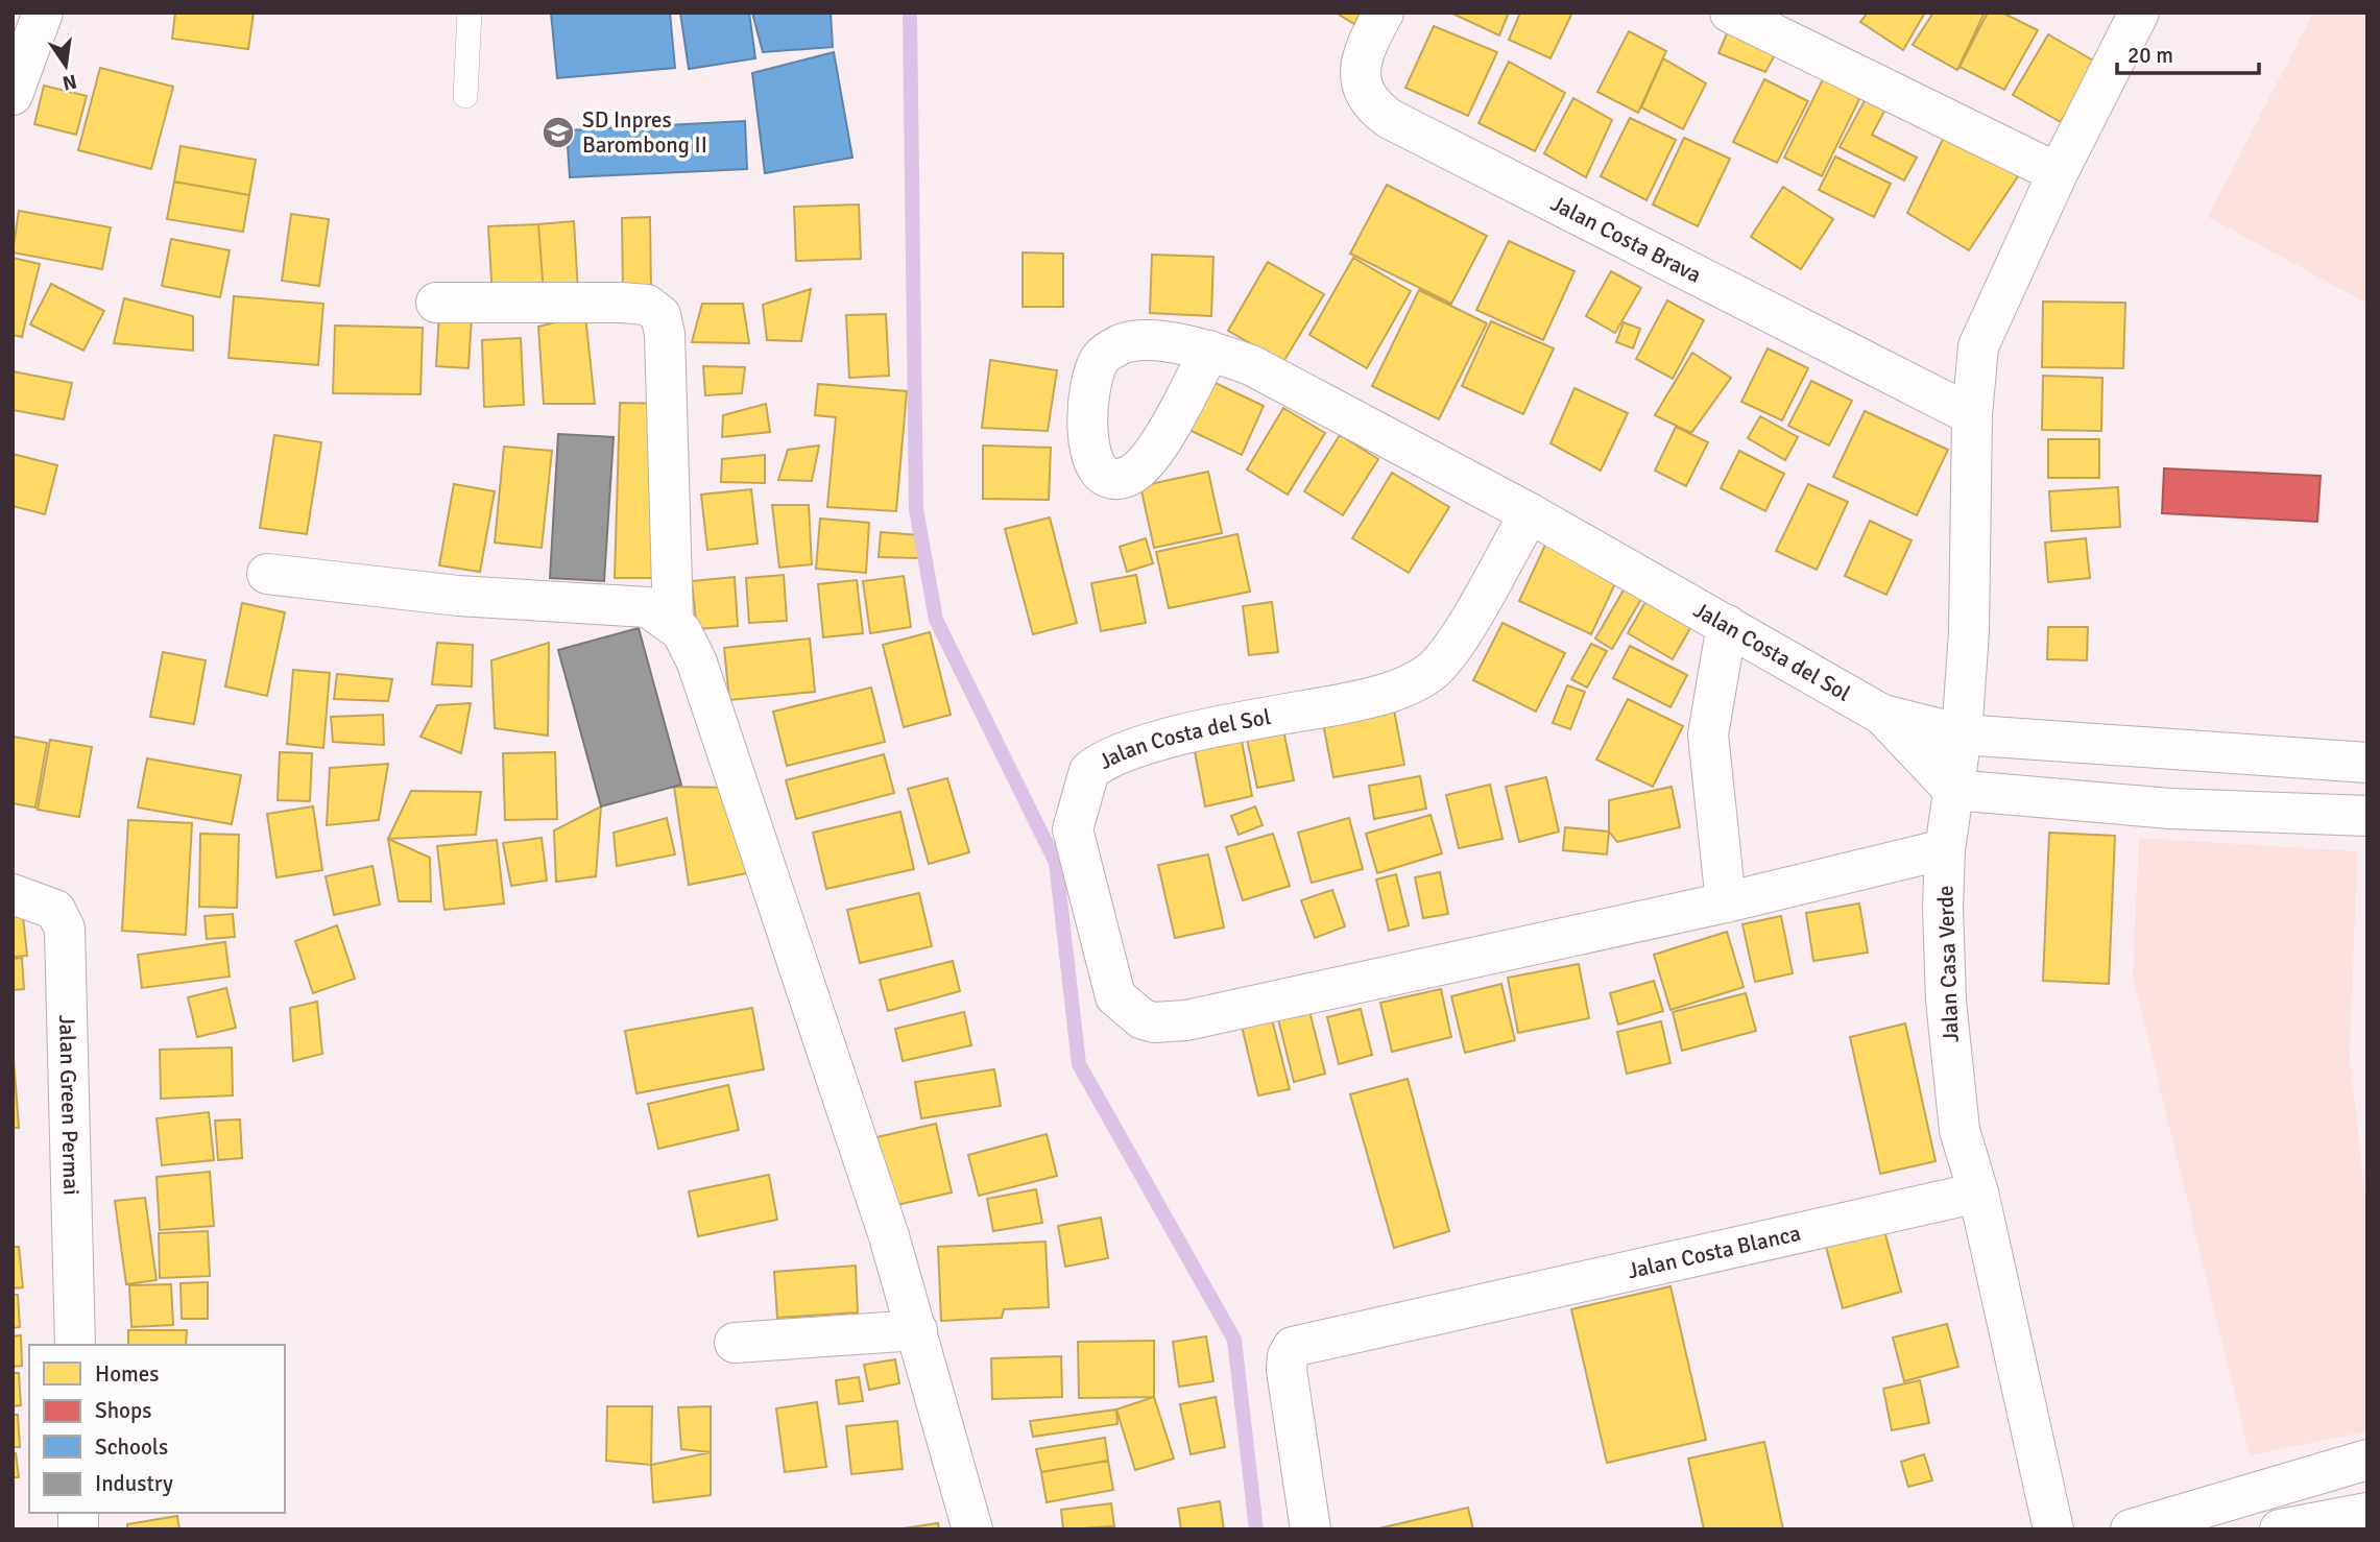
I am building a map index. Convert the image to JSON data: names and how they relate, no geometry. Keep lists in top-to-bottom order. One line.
{"streets":{"street":["Jalan Costa Brava","Jalan Costa del Sol","Jalan Casa Verde","Jalan Green Permai","Jalan Costa Blanca"]},"crossings":[["Jalan Costa del Sol","Jalan Casa Verde"],["Jalan Casa Verde","Jalan Costa Blanca"]],"places":{"school or university":["SD Inpres Barombong II"]},"legend":["Homes","Shops","Schools","Industry"],"scale_bar":"20 m","north":"bottom"}
